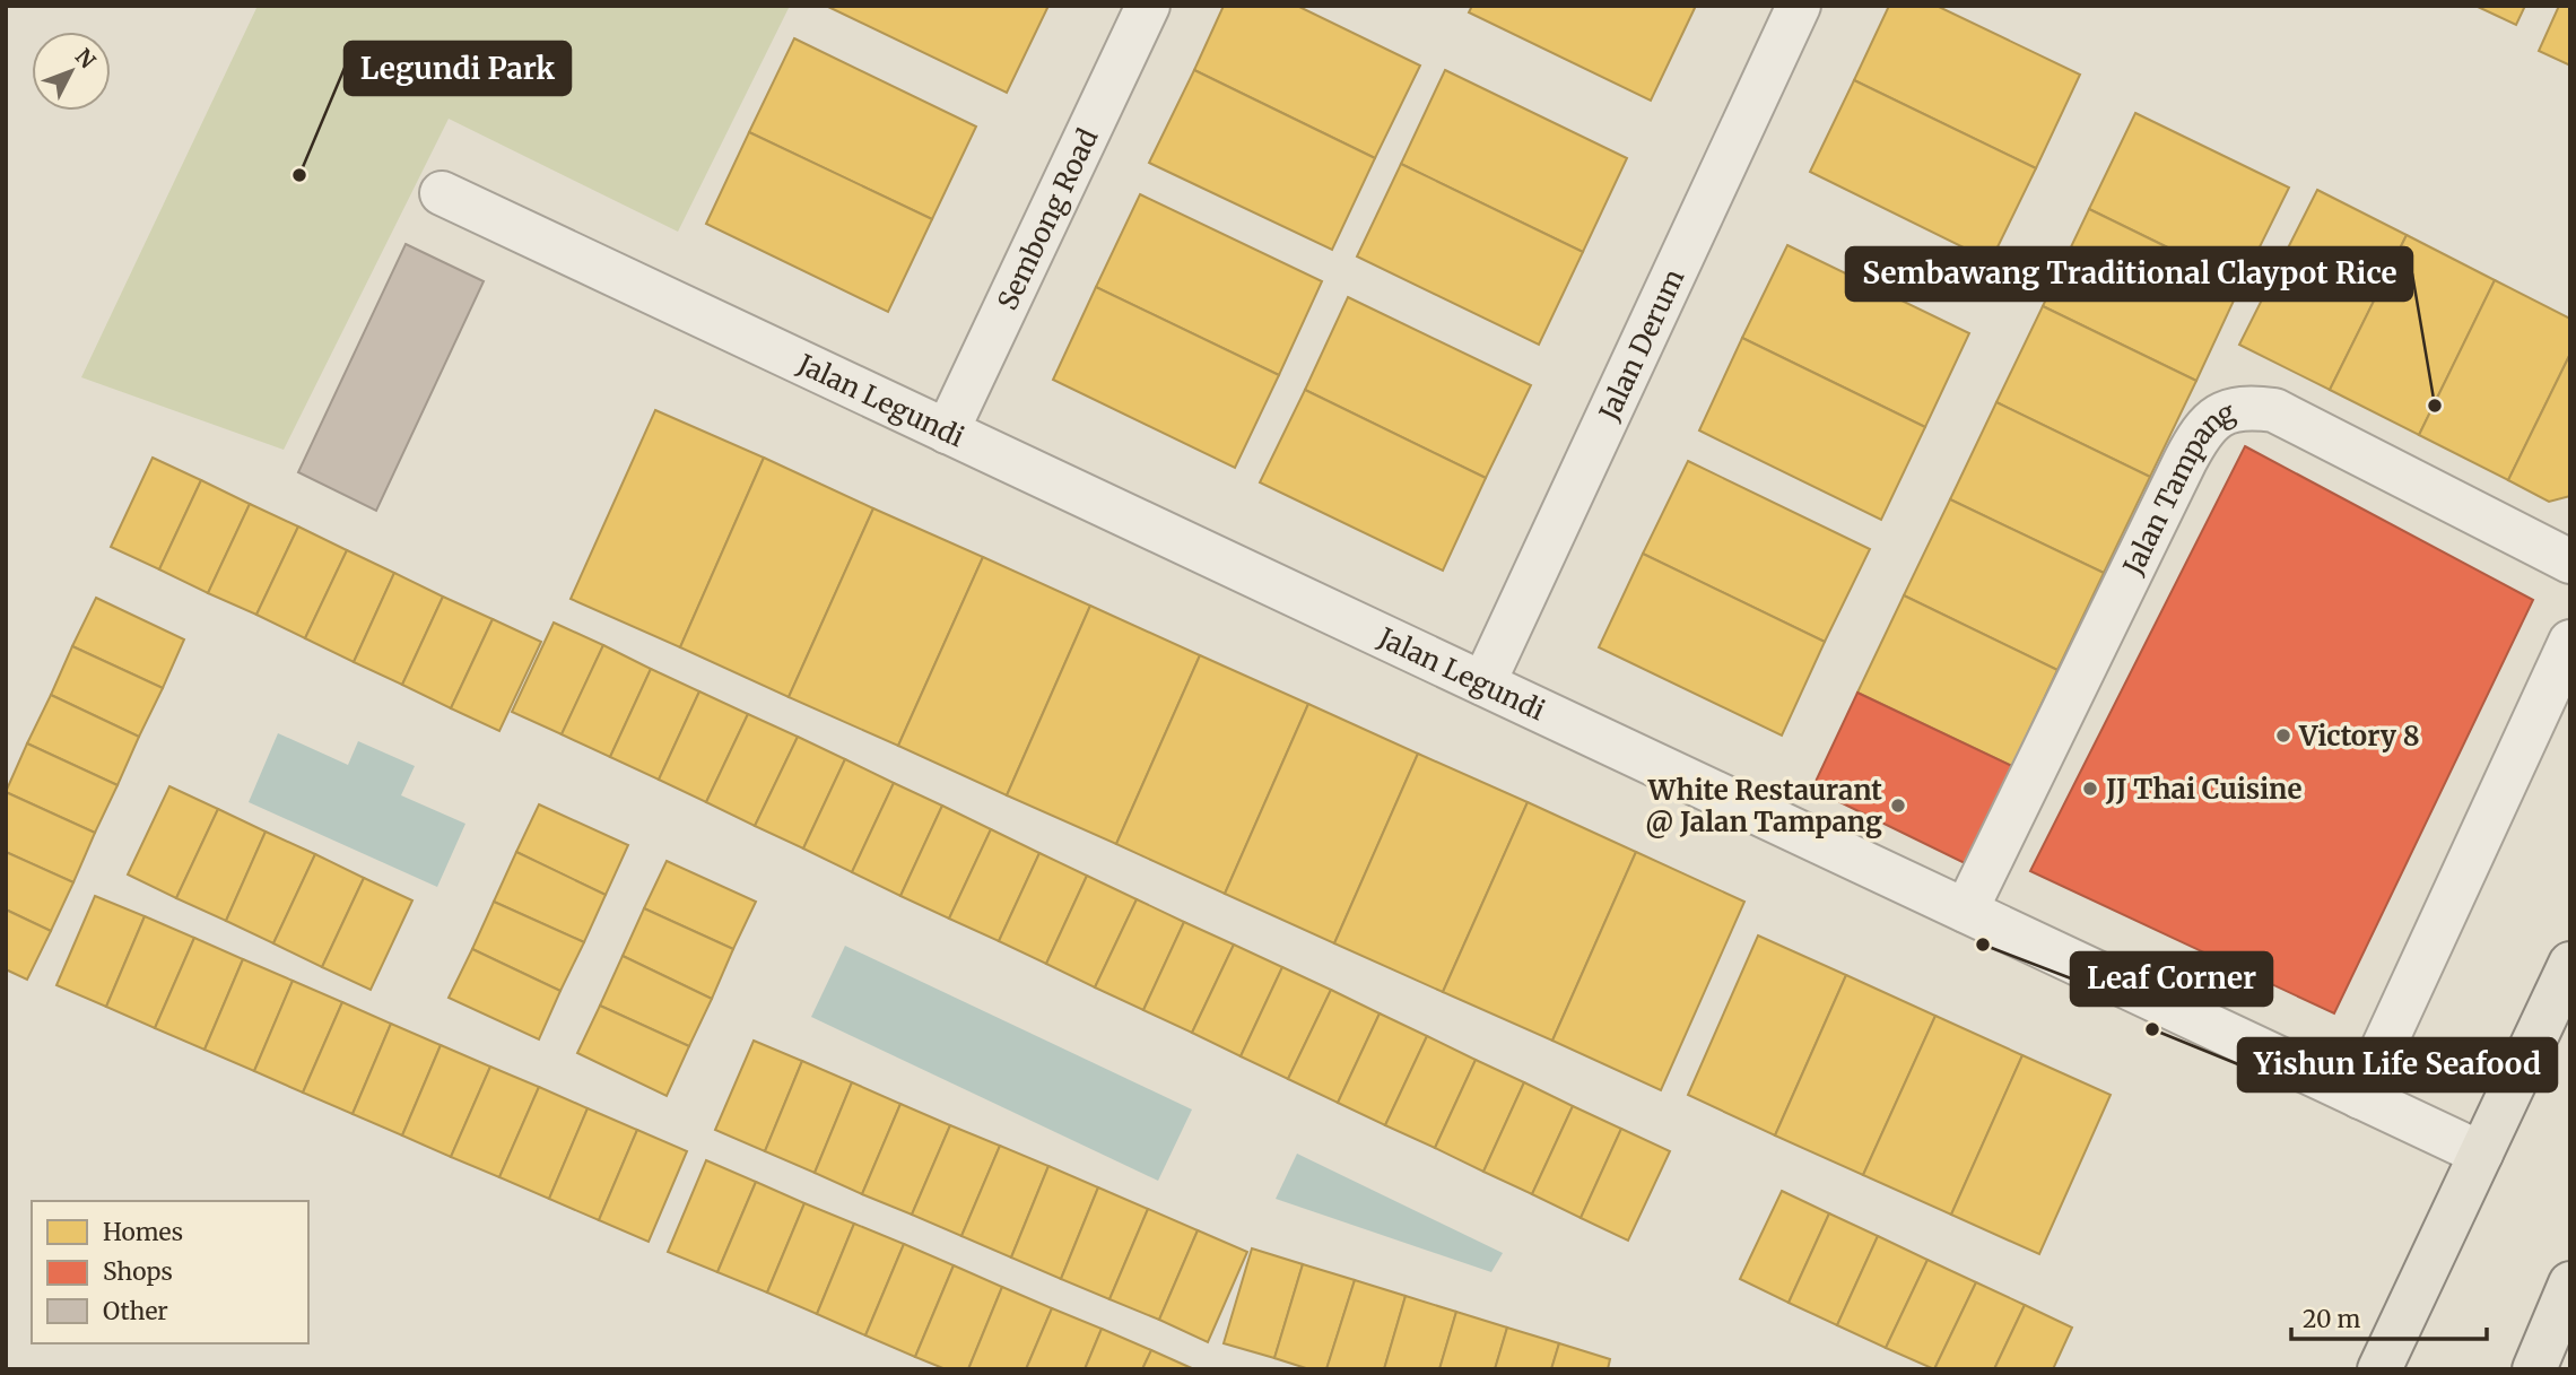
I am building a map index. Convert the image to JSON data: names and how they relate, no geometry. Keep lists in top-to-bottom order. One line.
{"streets":{"street":["Sembong Road","Jalan Derum","Jalan Legundi","Jalan Tampang"]},"crossings":[["Sembong Road","Jalan Legundi"],["Jalan Derum","Jalan Legundi"],["Jalan Legundi","Jalan Tampang"]],"places":["Legundi Park","Sembawang Traditional Claypot Rice","Victory 8","JJ Thai Cuisine","White Restaurant @ Jalan Tampang","Leaf Corner","Yishun Life Seafood"],"legend":["Homes","Shops","Other"],"scale_bar":"20 m","north":"top right"}
